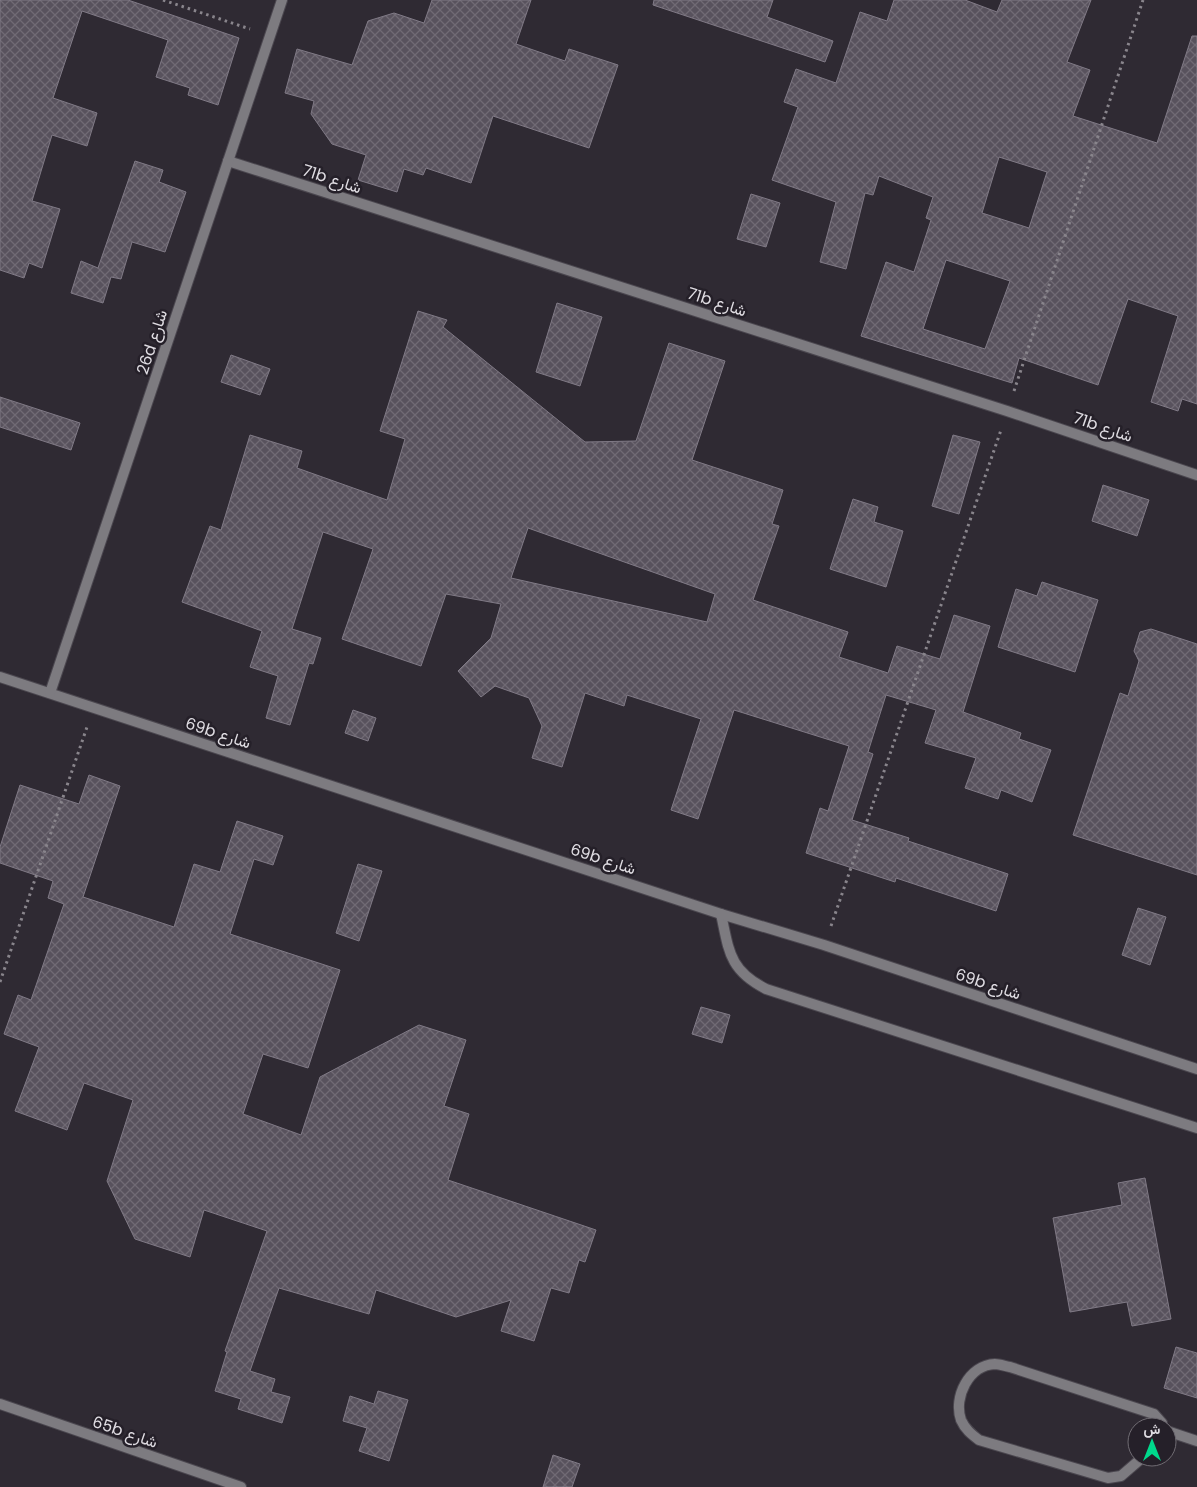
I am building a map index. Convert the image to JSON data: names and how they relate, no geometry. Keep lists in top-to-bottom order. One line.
{"streets":{"street":["71b شارع","26d شارع","69b شارع","65b شارع"]},"crossings":[["71b شارع","26d شارع"],["26d شارع","69b شارع"]],"north":"top"}
